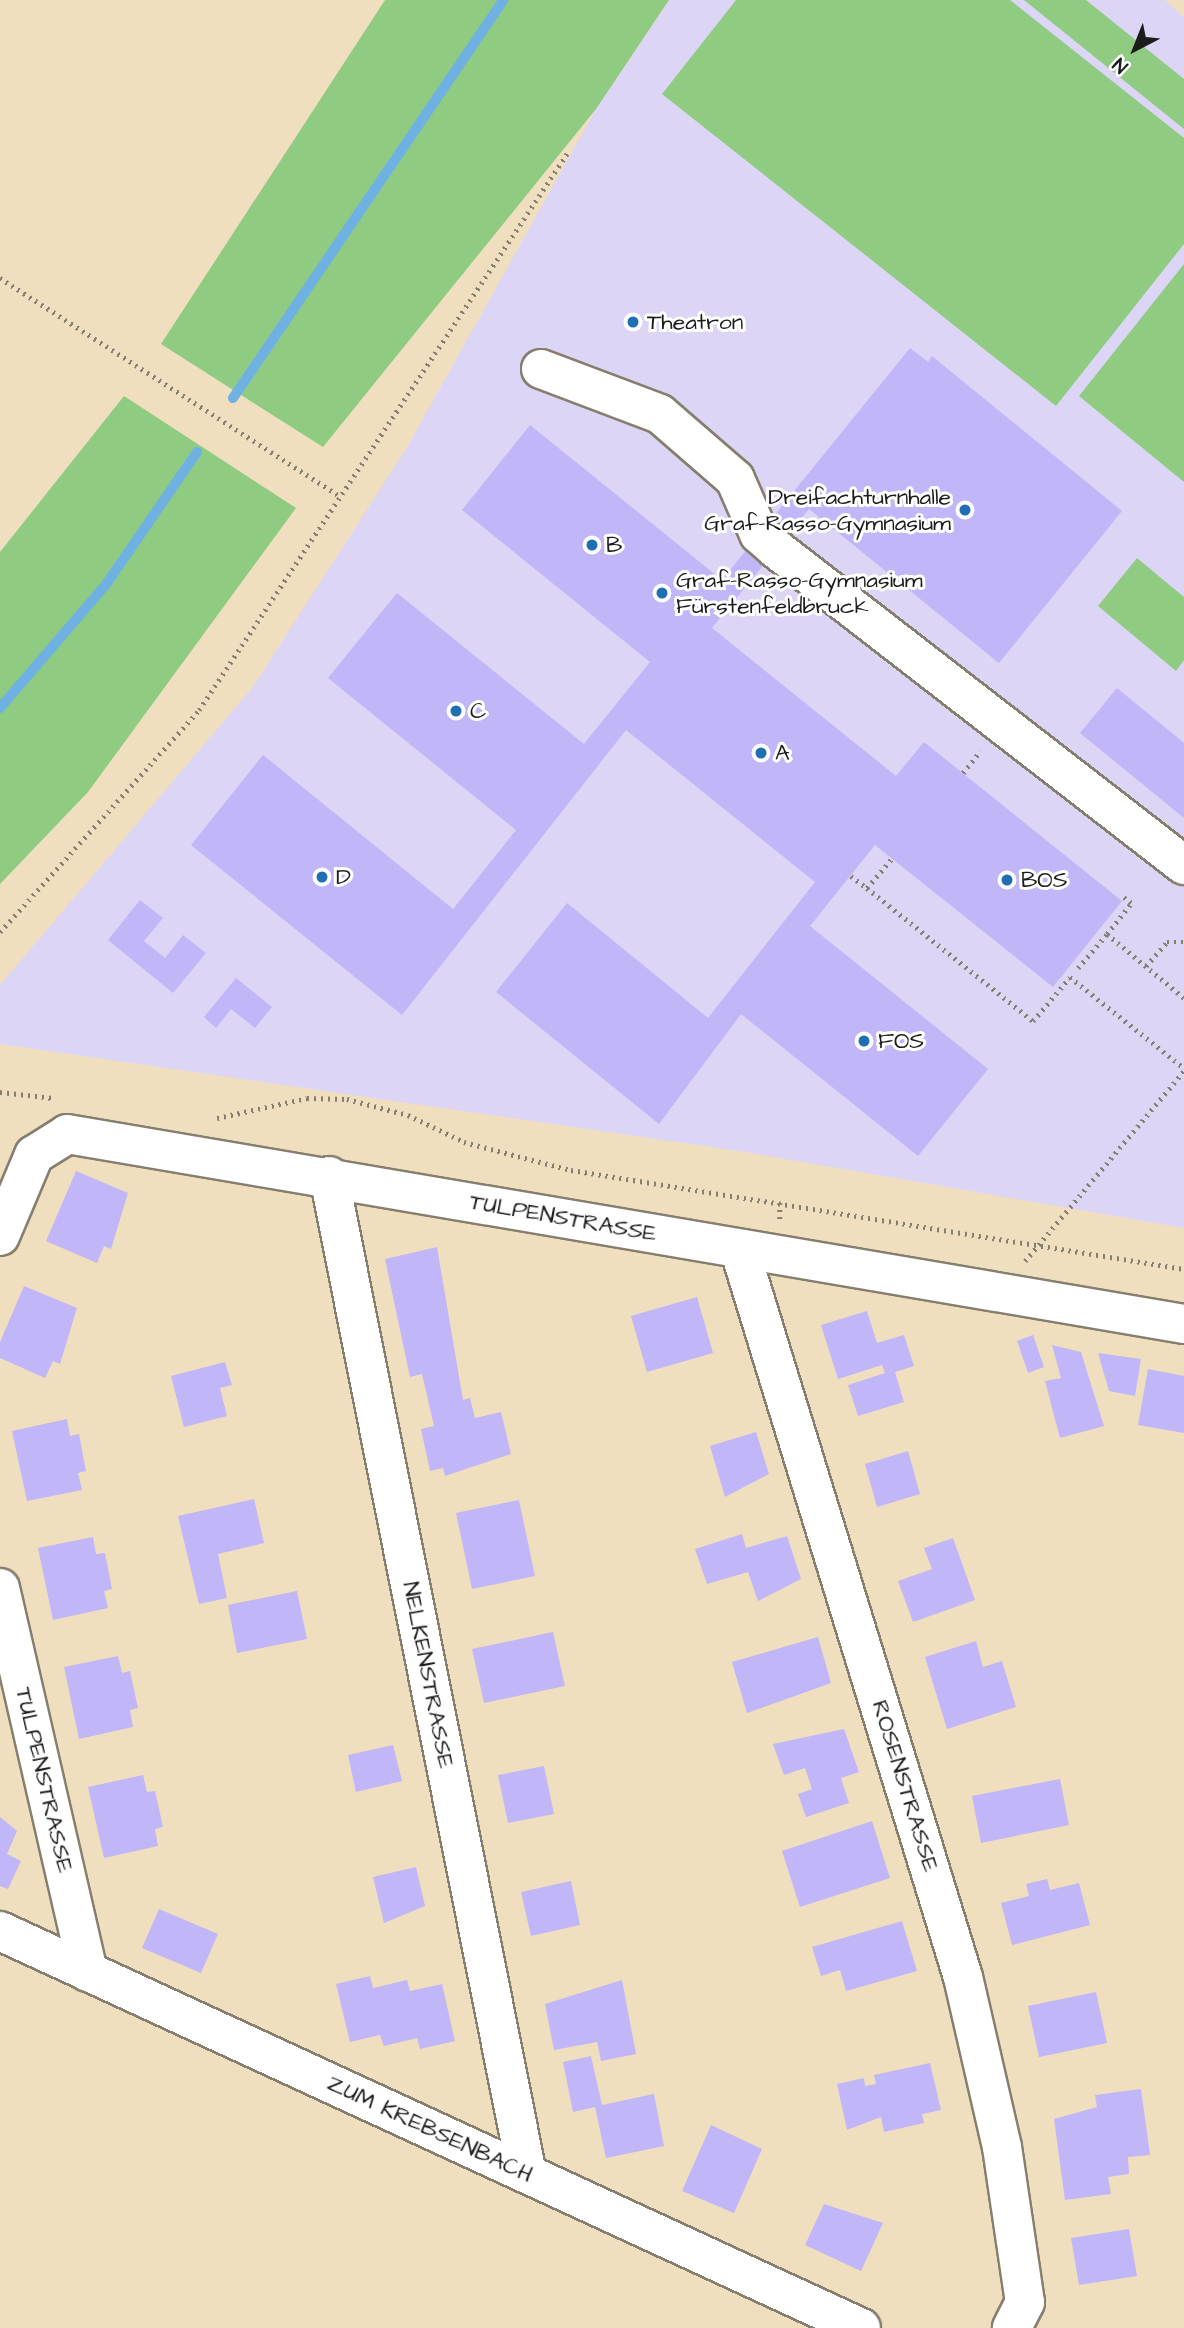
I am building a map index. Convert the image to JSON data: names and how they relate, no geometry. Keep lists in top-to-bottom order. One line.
{"streets":{"street":["TULPENSTRASSE","NELKENSTRASSE","ROSENSTRASSE","ZUM KREBSENBACH"]},"crossings":[["TULPENSTRASSE","NELKENSTRASSE"],["TULPENSTRASSE","ROSENSTRASSE"],["TULPENSTRASSE","ZUM KREBSENBACH"],["NELKENSTRASSE","ZUM KREBSENBACH"]],"places":["Theatron","Dreifachturnhalle Graf-Rasso-Gymnasium","B","Graf-Rasso-Gymnasium Fürstenfeldbruck","C","A","D","BOS","FOS"],"north":"bottom left"}
